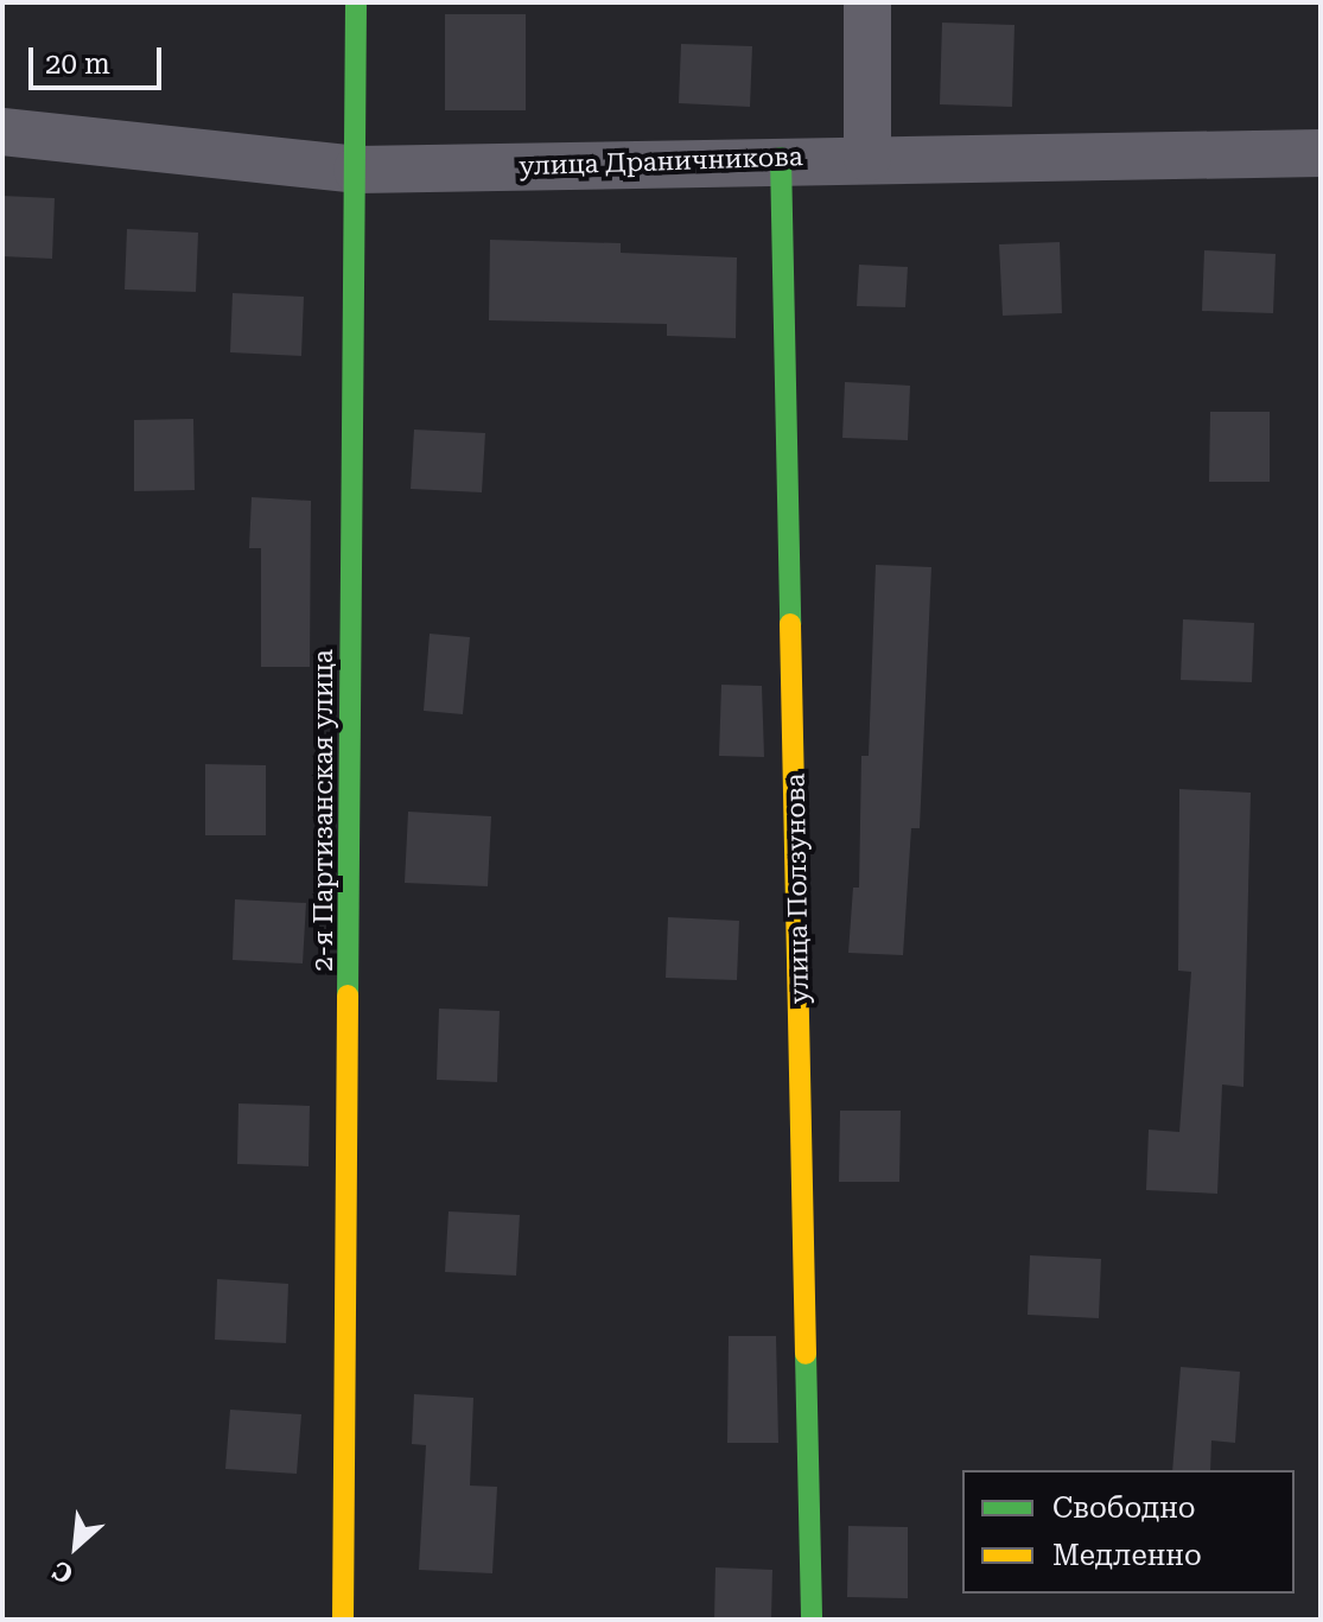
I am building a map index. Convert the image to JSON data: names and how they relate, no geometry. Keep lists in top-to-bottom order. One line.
{"streets":{"street":["улица Драничникова","2-я Партизанская улица","улица Ползунова"]},"crossings":[["улица Драничникова","2-я Партизанская улица"],["улица Драничникова","улица Ползунова"]],"legend":["Свободно","Медленно"],"scale_bar":"20 m","north":"bottom left"}
